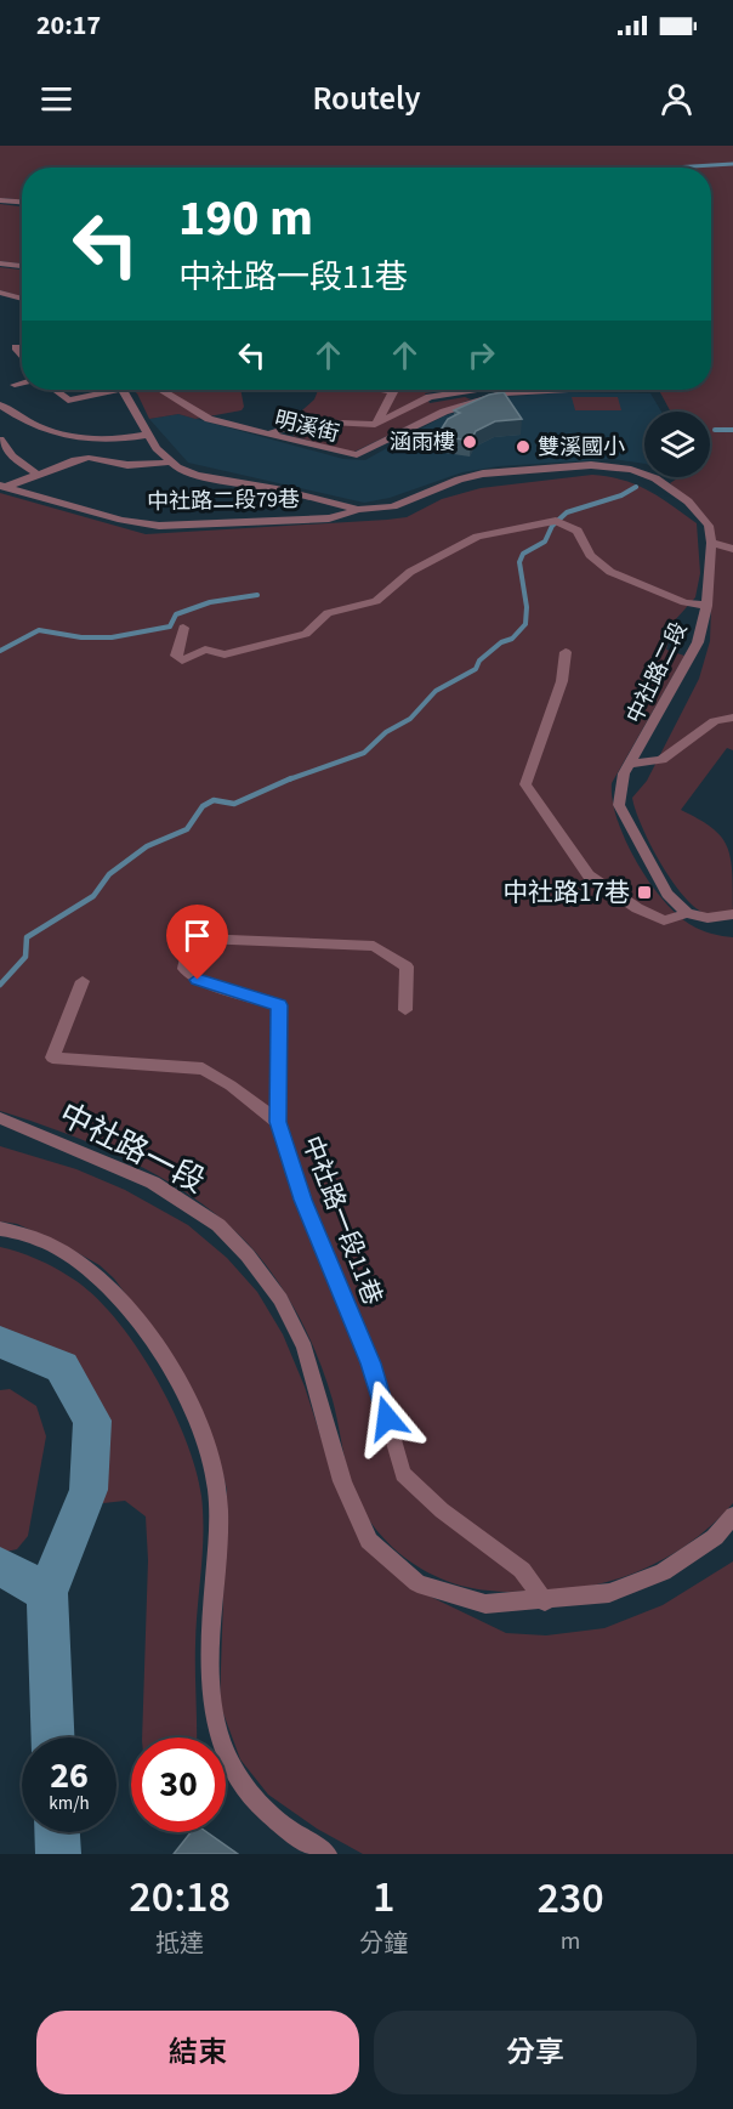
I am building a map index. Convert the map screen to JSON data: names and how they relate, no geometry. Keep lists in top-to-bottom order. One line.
{"streets":{"street":["明溪街","中社路二段79巷","中社路二段","中社路一段","中社路一段11巷"]},"crossings":[["中社路二段79巷","中社路二段"],["中社路一段","中社路一段11巷"]],"places":{"other":["涵雨樓","雙溪國小"],"transit":["中社路17巷"]},"page":{"status":"20:17","header":"Routely","turn":["190 m","中社路一段11巷"],"speed":"26 km/h","limit":"30","eta":["20:18","抵達","1","分鐘","230","m"],"buttons":["結束","分享"]}}
